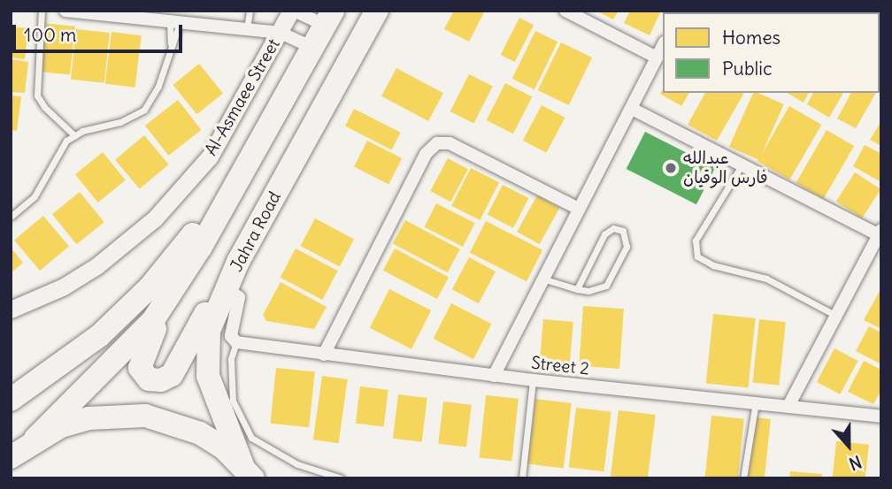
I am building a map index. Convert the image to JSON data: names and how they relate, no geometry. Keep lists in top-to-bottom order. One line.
{"streets":{"highway":["Jahra Road"],"street":["Al-Asmaee Street","Street 2"]},"places":["عبدالله فارس الوقيان"],"legend":["Homes","Public"],"scale_bar":"100 m","north":"bottom"}
